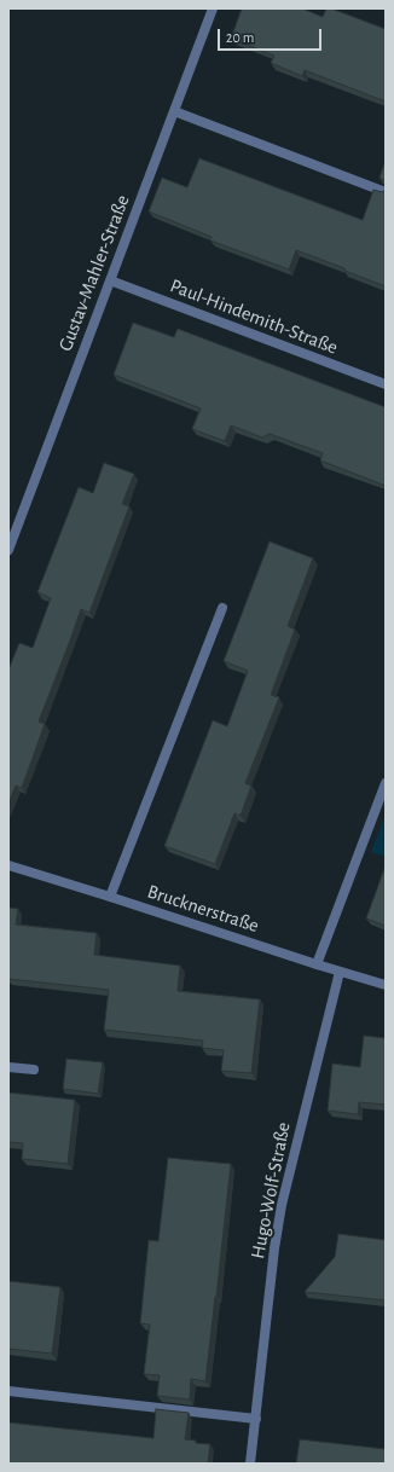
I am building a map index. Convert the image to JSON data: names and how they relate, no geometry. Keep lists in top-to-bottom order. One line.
{"streets":{"street":["Gustav-Mahler-Straße","Paul-Hindemith-Straße","Brucknerstraße","Hugo-Wolf-Straße"]},"crossings":[["Gustav-Mahler-Straße","Paul-Hindemith-Straße"],["Brucknerstraße","Hugo-Wolf-Straße"]],"scale_bar":"20 m"}
